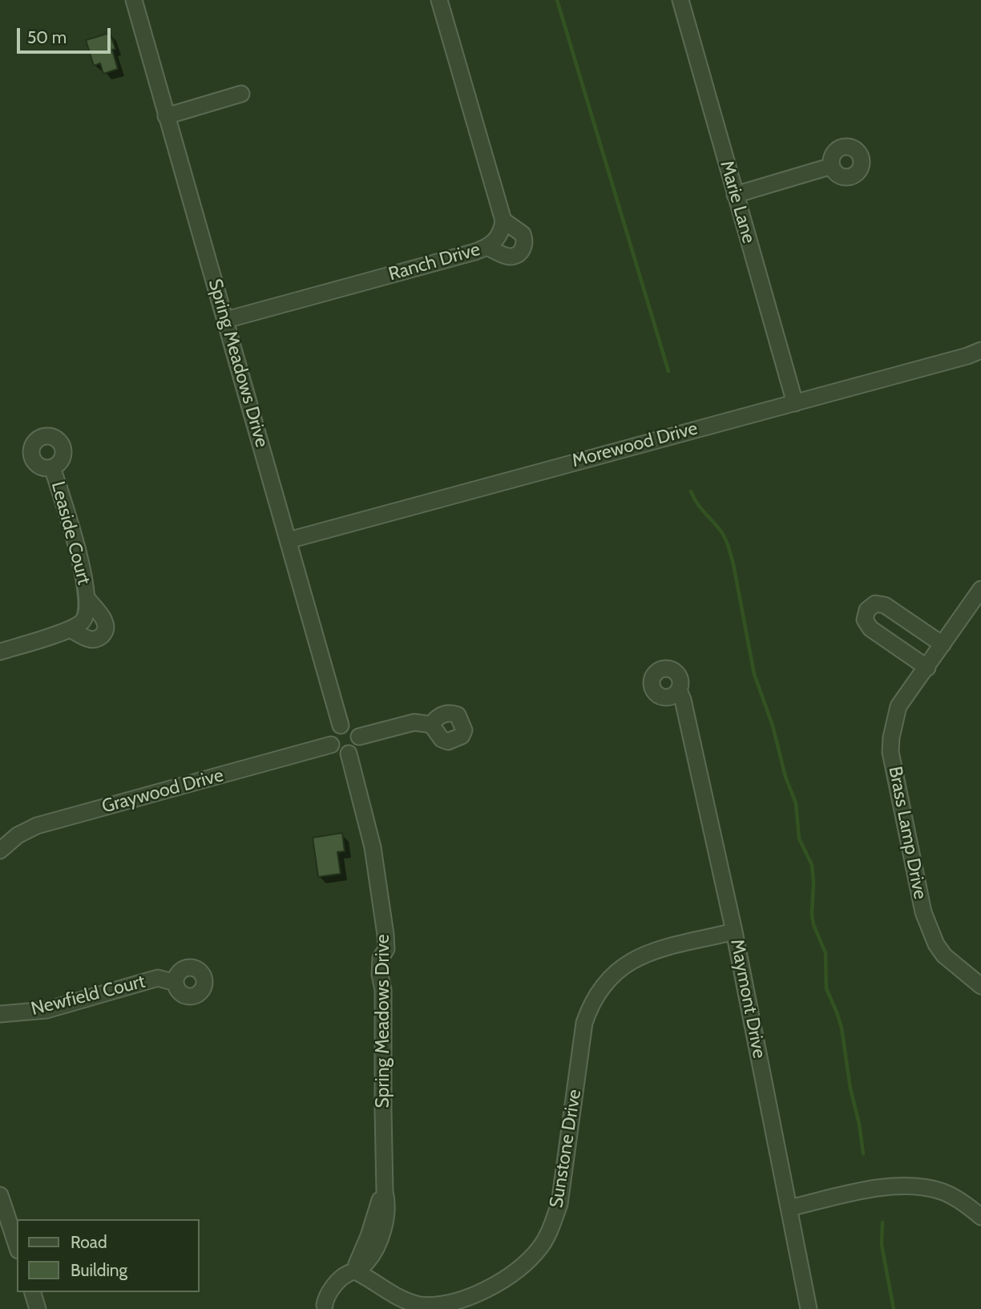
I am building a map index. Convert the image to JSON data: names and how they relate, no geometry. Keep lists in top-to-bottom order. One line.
{"streets":{"street":["Marie Lane","Ranch Drive","Spring Meadows Drive","Morewood Drive","Leaside Court","Graywood Drive","Brass Lamp Drive","Newfield Court","Maymont Drive","Sunstone Drive"]},"crossings":[["Marie Lane","Morewood Drive"],["Ranch Drive","Spring Meadows Drive"],["Spring Meadows Drive","Morewood Drive"],["Spring Meadows Drive","Graywood Drive"],["Spring Meadows Drive","Sunstone Drive"],["Maymont Drive","Sunstone Drive"]],"legend":["Road","Building"],"scale_bar":"50 m"}
